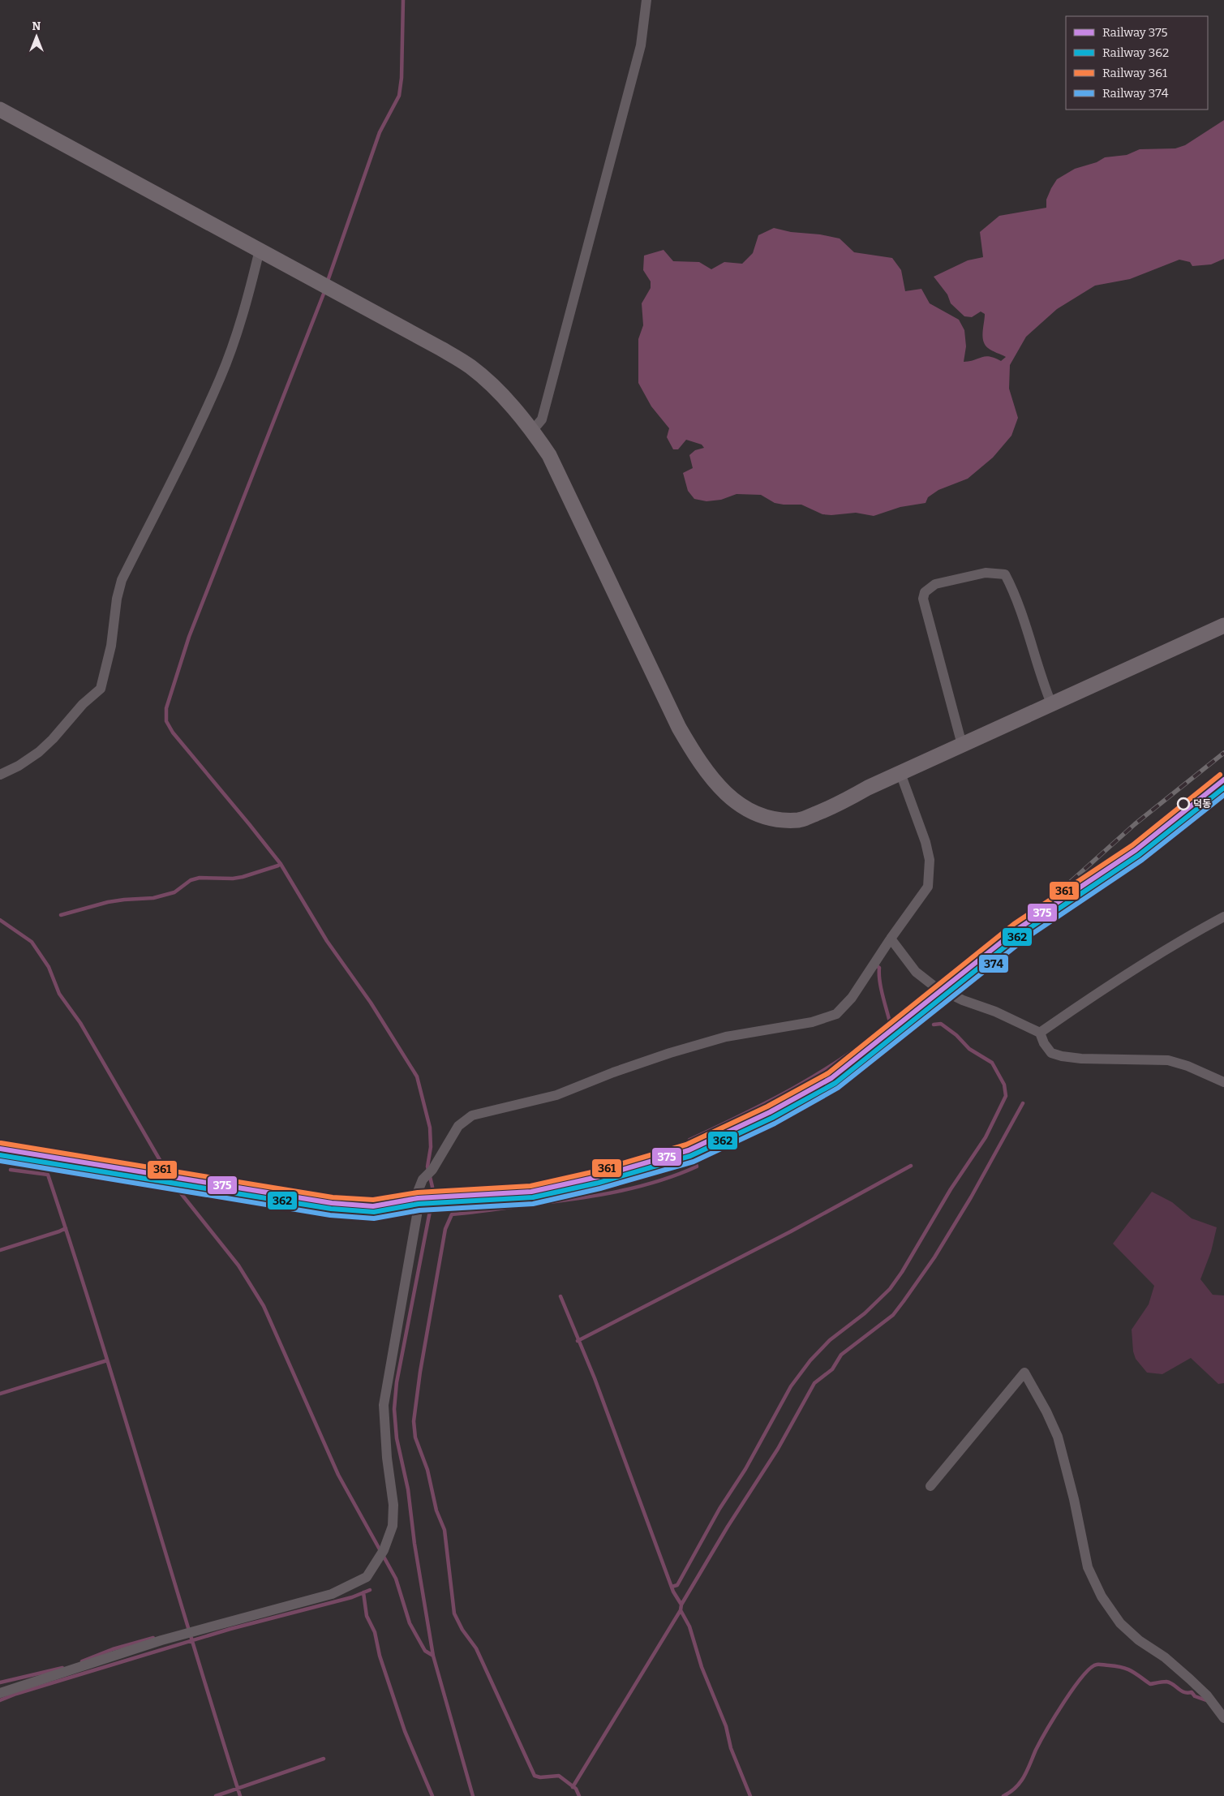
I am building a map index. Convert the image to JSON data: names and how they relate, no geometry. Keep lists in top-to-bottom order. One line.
{"places":["덕동"],"lines":["rail line 361","rail line 375","rail line 362","rail line 374"],"legend":["Railway 375","Railway 362","Railway 361","Railway 374"],"north":"top"}
